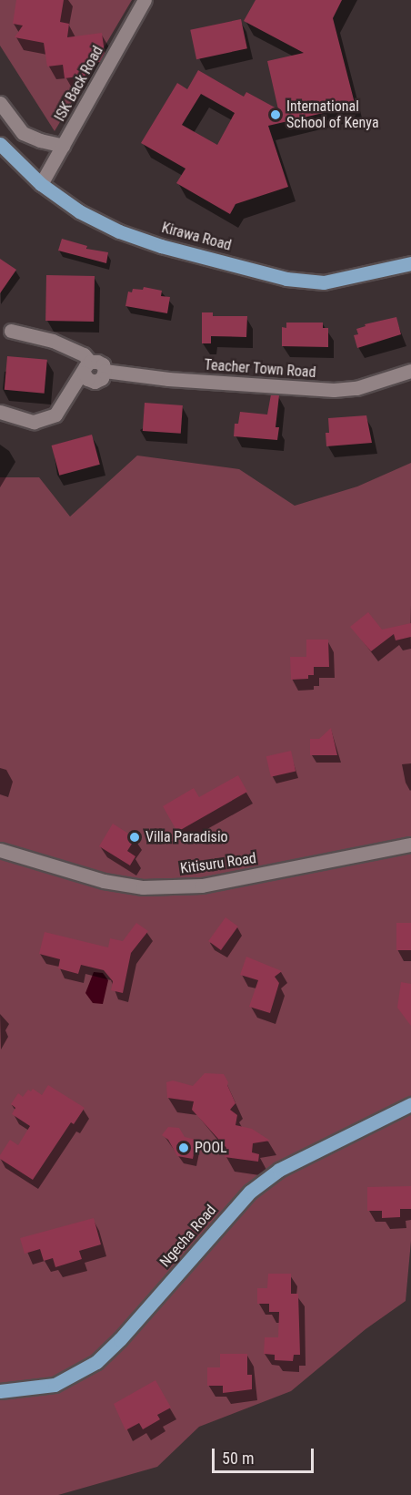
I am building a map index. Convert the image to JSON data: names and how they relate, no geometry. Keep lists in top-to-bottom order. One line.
{"streets":{"main road":["Kirawa Road","Ngecha Road"],"street":["ISK Back Road","Teacher Town Road","Kitisuru Road"]},"crossings":[["ISK Back Road","Kirawa Road"]],"places":["International School of Kenya","Villa Paradisio","POOL"],"scale_bar":"50 m"}
